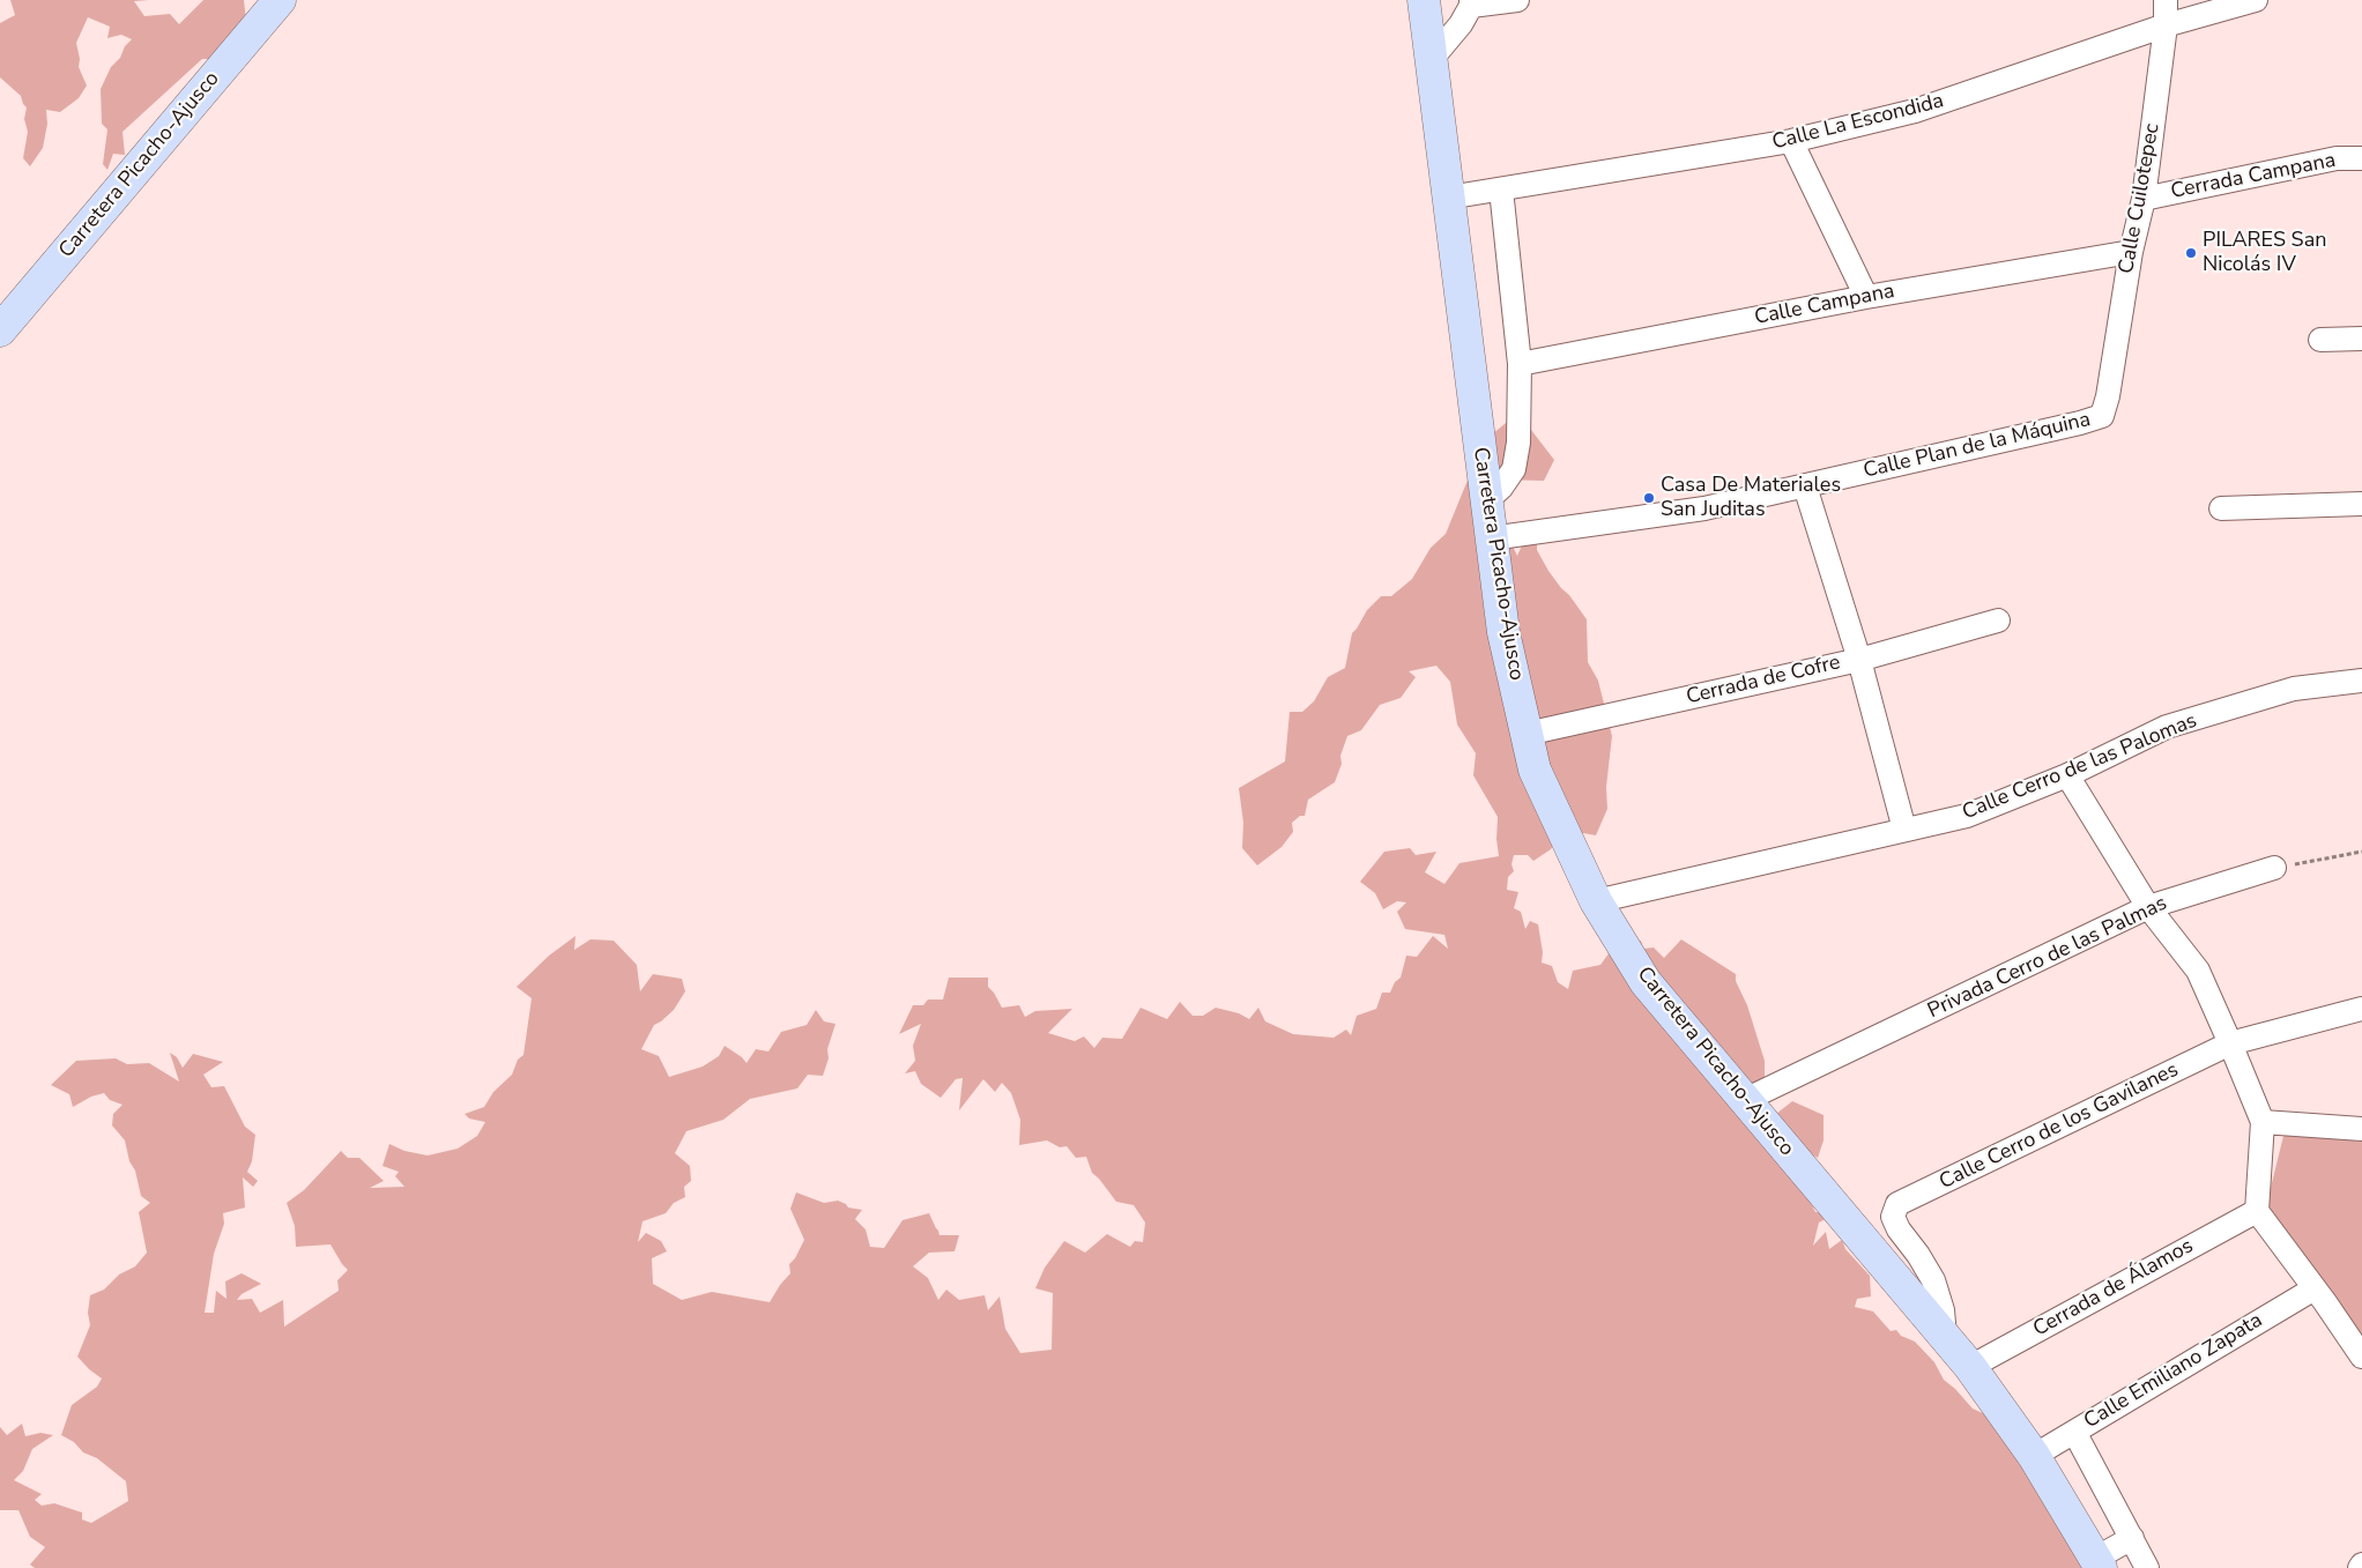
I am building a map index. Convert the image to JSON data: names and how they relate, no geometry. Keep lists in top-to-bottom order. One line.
{"streets":{"main road":["Carretera Picacho-Ajusco"],"street":["Calle La Escondida","Cerrada Campana","Calle Cuilotepec","Calle Campana","Calle Plan de la Máquina","Cerrada de Cofre","Calle Cerro de las Palomas","Privada Cerro de las Palmas","Calle Cerro de los Gavilanes","Cerrada de Álamos","Calle Emiliano Zapata"]},"crossings":[["Calle La Escondida","Carretera Picacho-Ajusco"],["Calle La Escondida","Calle Cuilotepec"],["Carretera Picacho-Ajusco","Calle Plan de la Máquina"],["Carretera Picacho-Ajusco","Cerrada de Cofre"],["Carretera Picacho-Ajusco","Calle Cerro de las Palomas"],["Carretera Picacho-Ajusco","Privada Cerro de las Palmas"],["Carretera Picacho-Ajusco","Calle Cerro de los Gavilanes"],["Carretera Picacho-Ajusco","Cerrada de Álamos"],["Carretera Picacho-Ajusco","Calle Emiliano Zapata"],["Cerrada Campana","Calle Cuilotepec"],["Calle Cuilotepec","Calle Campana"],["Calle Cuilotepec","Calle Plan de la Máquina"]],"places":["PILARES San Nicolás IV","Casa De Materiales San Juditas"]}
